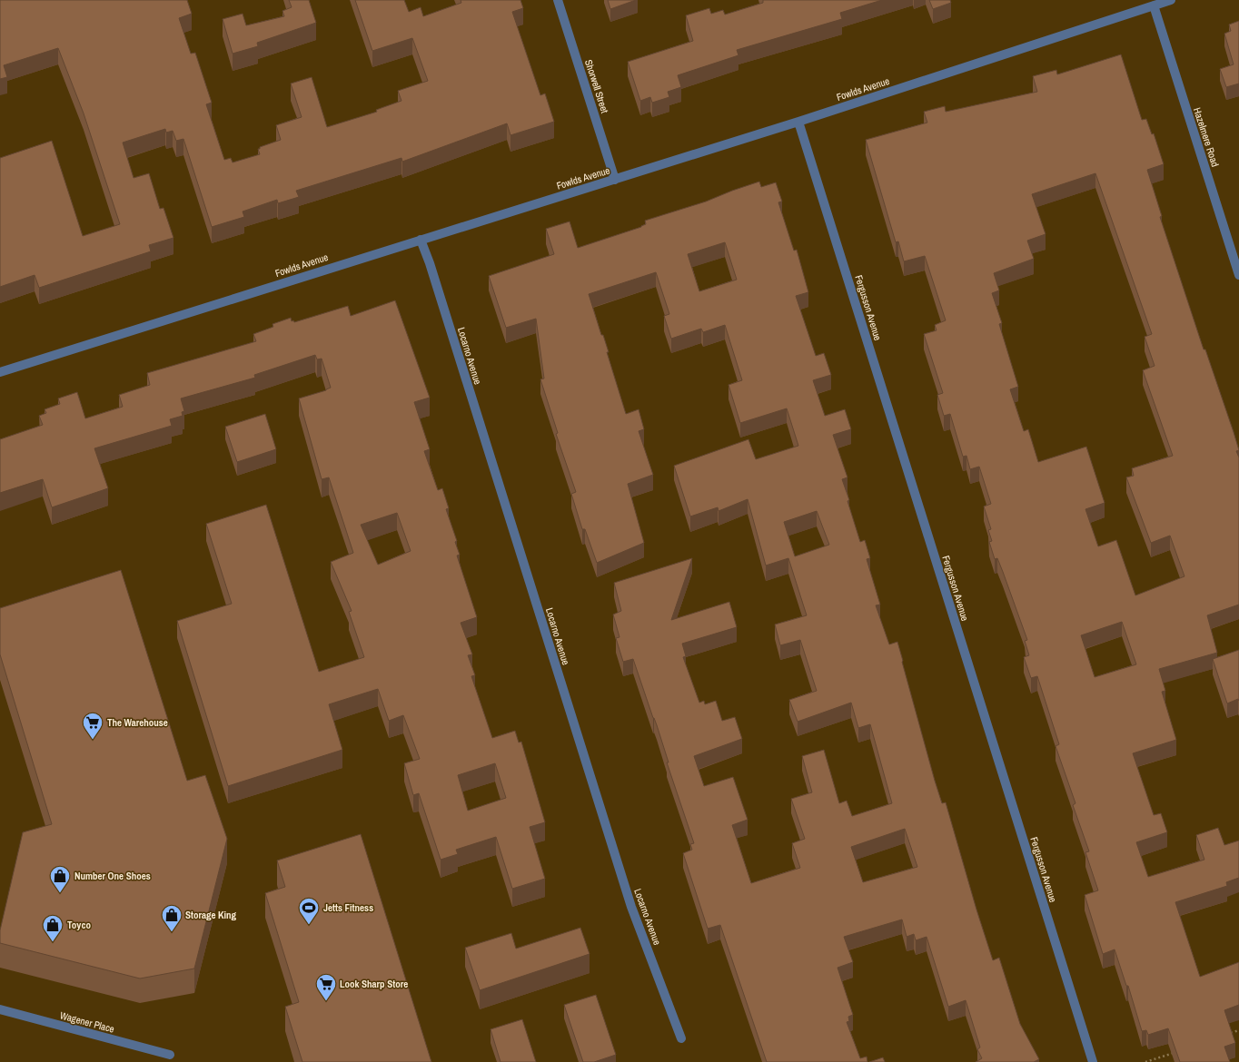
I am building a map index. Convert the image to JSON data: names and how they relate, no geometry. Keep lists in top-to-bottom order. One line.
{"streets":{"street":["Shorwell Street","Fowlds Avenue","Hazelmere Road","Fergusson Avenue","Locarno Avenue","Wagener Place"]},"crossings":[["Shorwell Street","Fowlds Avenue"],["Fowlds Avenue","Hazelmere Road"],["Fowlds Avenue","Fergusson Avenue"],["Fowlds Avenue","Locarno Avenue"]],"places":{"supermarket":["The Warehouse","Look Sharp Store"],"shop":["Number One Shoes","Storage King","Toyco"],"sports":["Jetts Fitness"]}}
